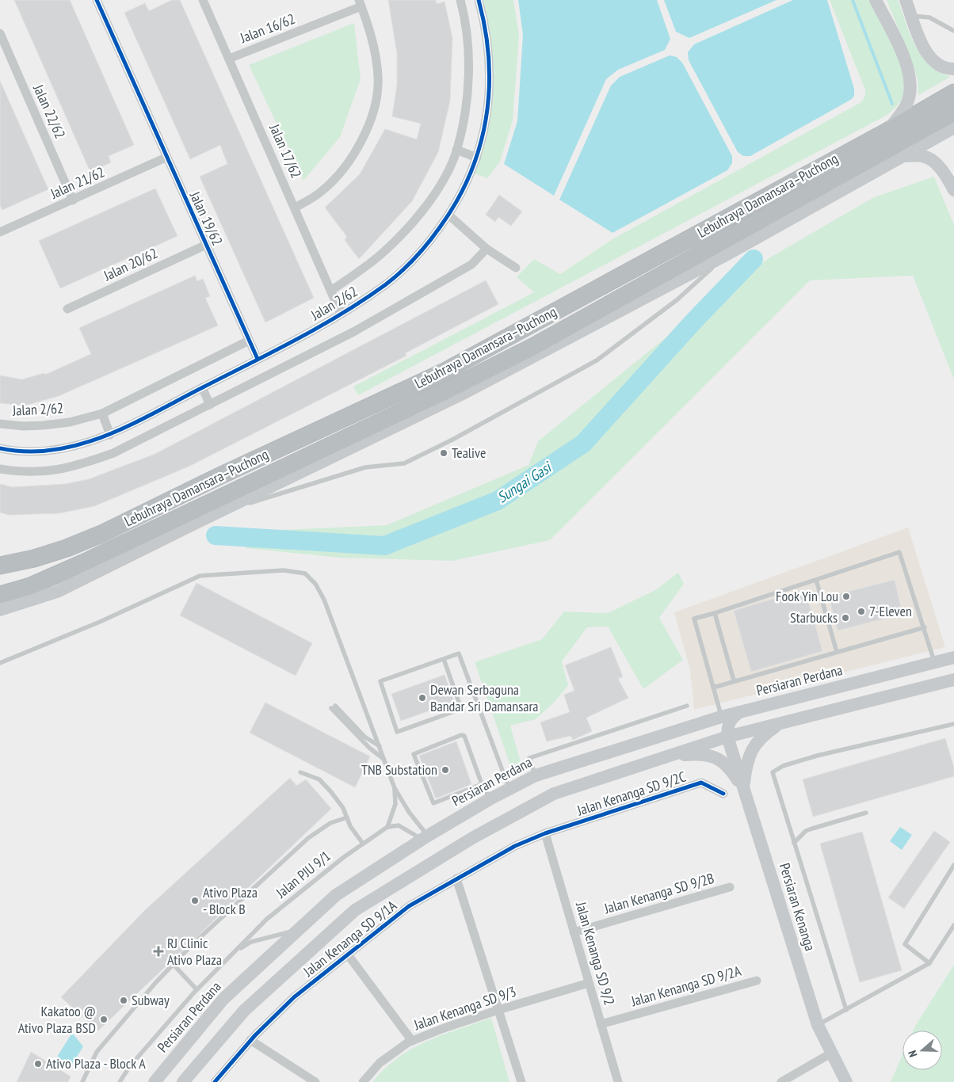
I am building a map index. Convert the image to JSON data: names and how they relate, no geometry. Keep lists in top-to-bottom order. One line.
{"streets":{"highway":["Lebuhraya Damansara–Puchong"],"main road":["Persiaran Perdana","Persiaran Kenanga"],"street":["Jalan 16/62","Jalan 22/62","Jalan 17/62","Jalan 21/62","Jalan 19/62","Jalan 20/62","Jalan 2/62","Jalan Kenanga SD 9/2C","Jalan Kenanga SD 9/2B","Jalan Kenanga SD 9/1A","Jalan Kenanga SD 9/2","Jalan Kenanga SD 9/2A","Jalan Kenanga SD 9/3"],"lane":["Jalan PJU 9/1"]},"crossings":[["Jalan 16/62","Jalan 17/62"],["Jalan 22/62","Jalan 21/62"],["Jalan 17/62","Jalan 2/62"],["Jalan 21/62","Jalan 19/62"],["Jalan 19/62","Jalan 20/62"],["Jalan 19/62","Jalan 2/62"],["Persiaran Perdana","Persiaran Kenanga"],["Jalan Kenanga SD 9/2C","Jalan Kenanga SD 9/1A"],["Jalan Kenanga SD 9/2C","Jalan Kenanga SD 9/2"],["Jalan Kenanga SD 9/2B","Jalan Kenanga SD 9/2"],["Jalan Kenanga SD 9/1A","Jalan Kenanga SD 9/2"],["Jalan Kenanga SD 9/2","Jalan Kenanga SD 9/2A"],["Jalan Kenanga SD 9/2","Jalan Kenanga SD 9/3"]],"water":["Sungai Gasi"],"places":{"other":["Tealive","Fook Yin Lou","7-Eleven","Starbucks","Dewan Serbaguna Bandar Sri Damansara","TNB Substation","Ativo Plaza - Block B","Subway","Kakatoo @ Ativo Plaza BSD","Ativo Plaza - Block A"],"health":["RJ Clinic Ativo Plaza"]},"north":"left"}
